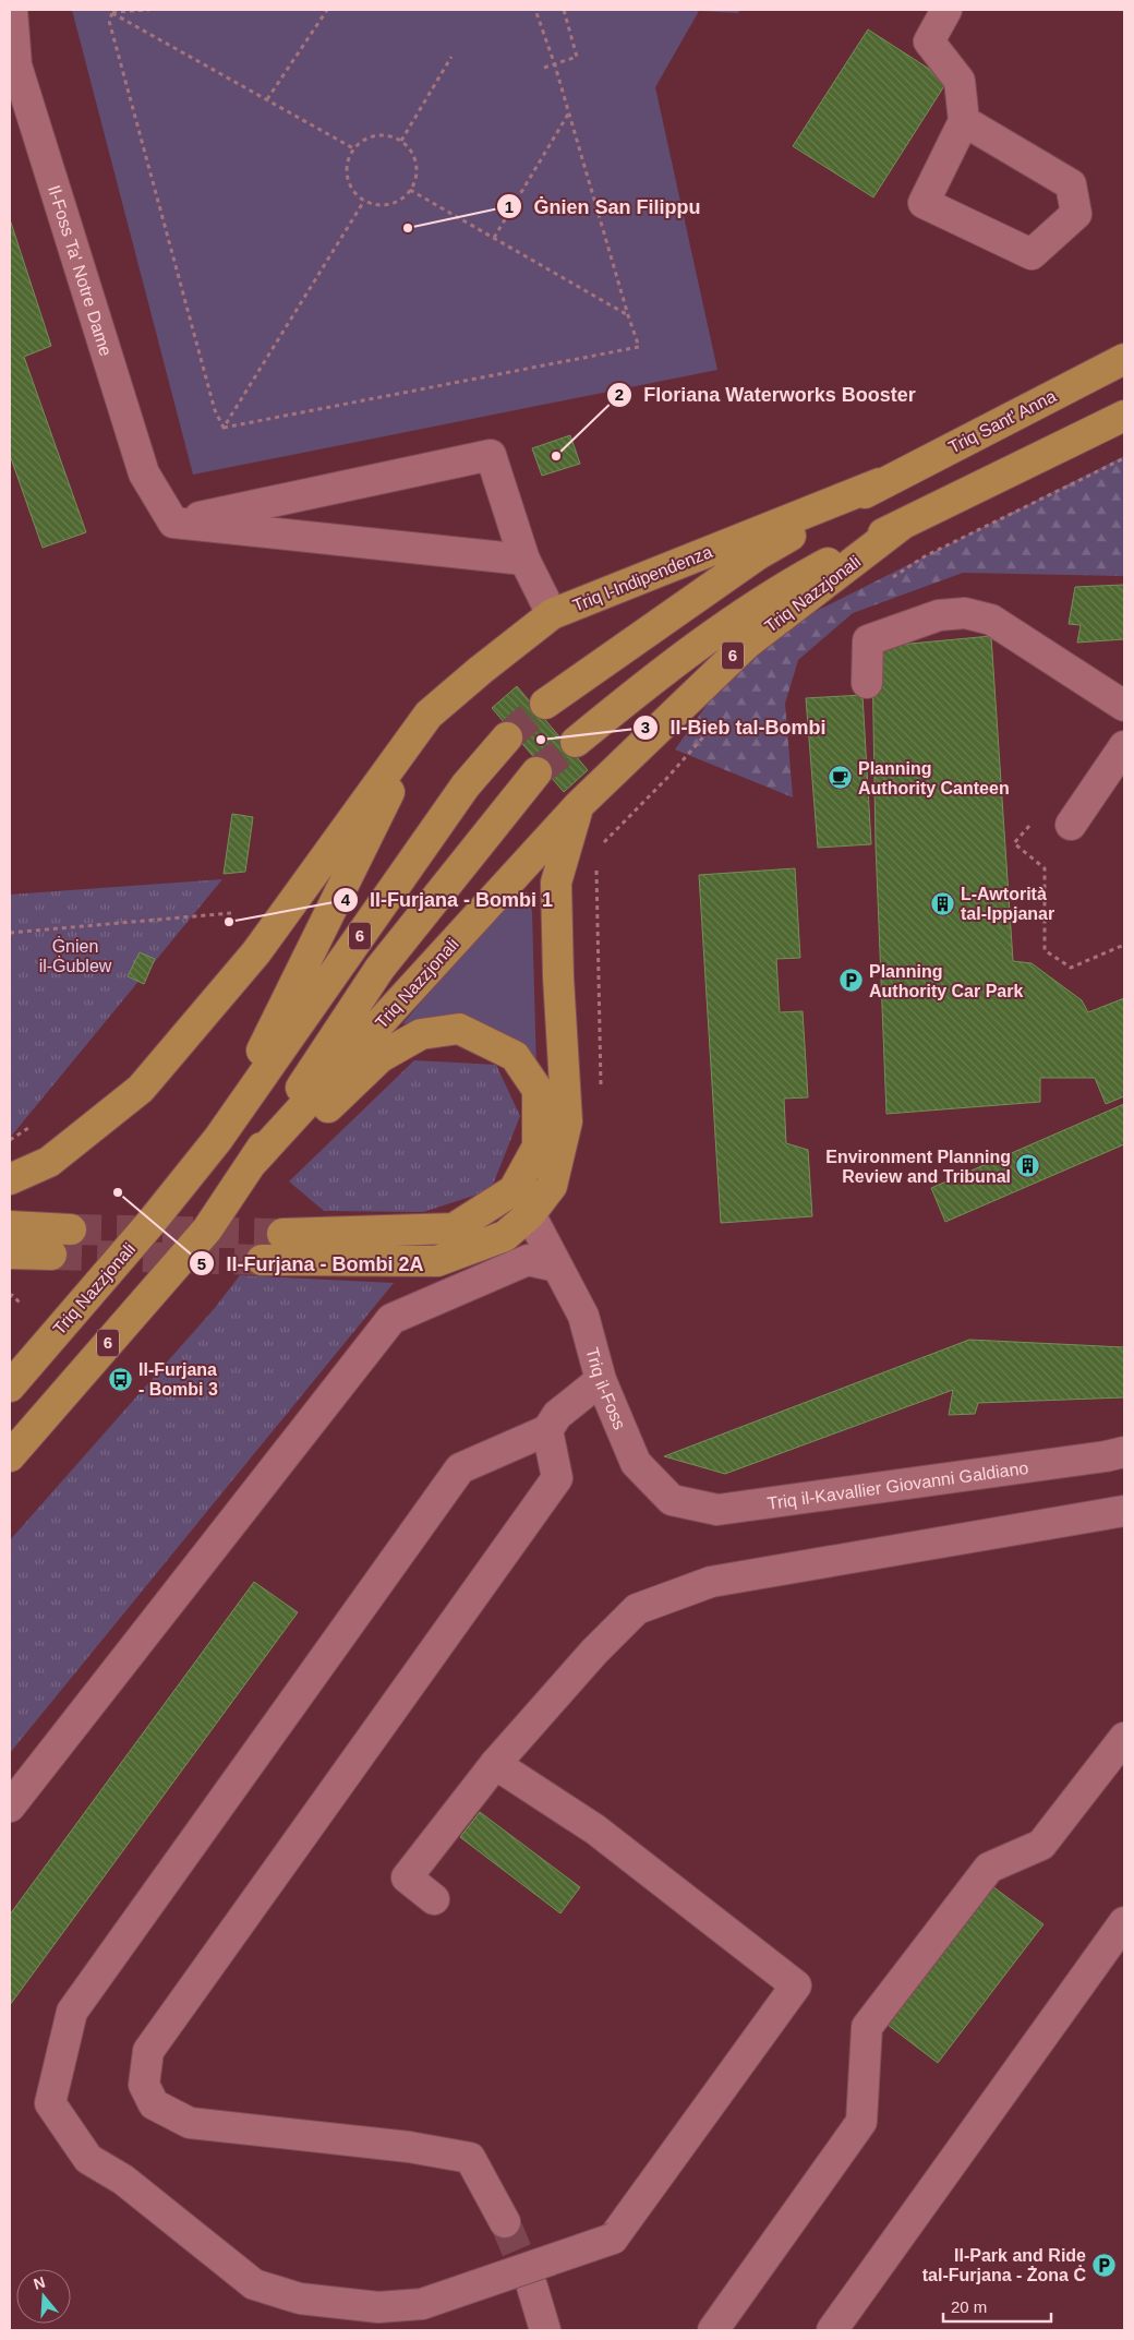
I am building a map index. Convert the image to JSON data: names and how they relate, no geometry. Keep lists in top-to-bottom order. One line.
{"streets":{"highway":["Triq Sant' Anna","Triq l-Indipendenza","Triq Nazzjonali","6"],"street":["Il-Foss Ta' Notre Dame","Triq il-Foss","Triq il-Kavallier Giovanni Galdiano"]},"crossings":[["Triq Sant' Anna","Triq l-Indipendenza"],["Triq l-Indipendenza","Triq Nazzjonali"],["Triq Nazzjonali","6"],["Triq il-Foss","Triq il-Kavallier Giovanni Galdiano"]],"parks":["Ġnien il-Ġublew"],"places":{"other":["Ġnien San Filippu","Floriana Waterworks Booster","Il-Bieb tal-Bombi","Il-Furjana - Bombi 1","Il-Furjana - Bombi 2A"],"cafe":["Planning Authority Canteen"],"building":["L-Awtorità tal-Ippjanar","Environment Planning Review and Tribunal"],"parking":["Planning Authority Car Park","Il-Park and Ride tal-Furjana - Żona Ċ"],"bus stop":["Il-Furjana - Bombi 3"]},"scale_bar":"20 m","north":"top"}
